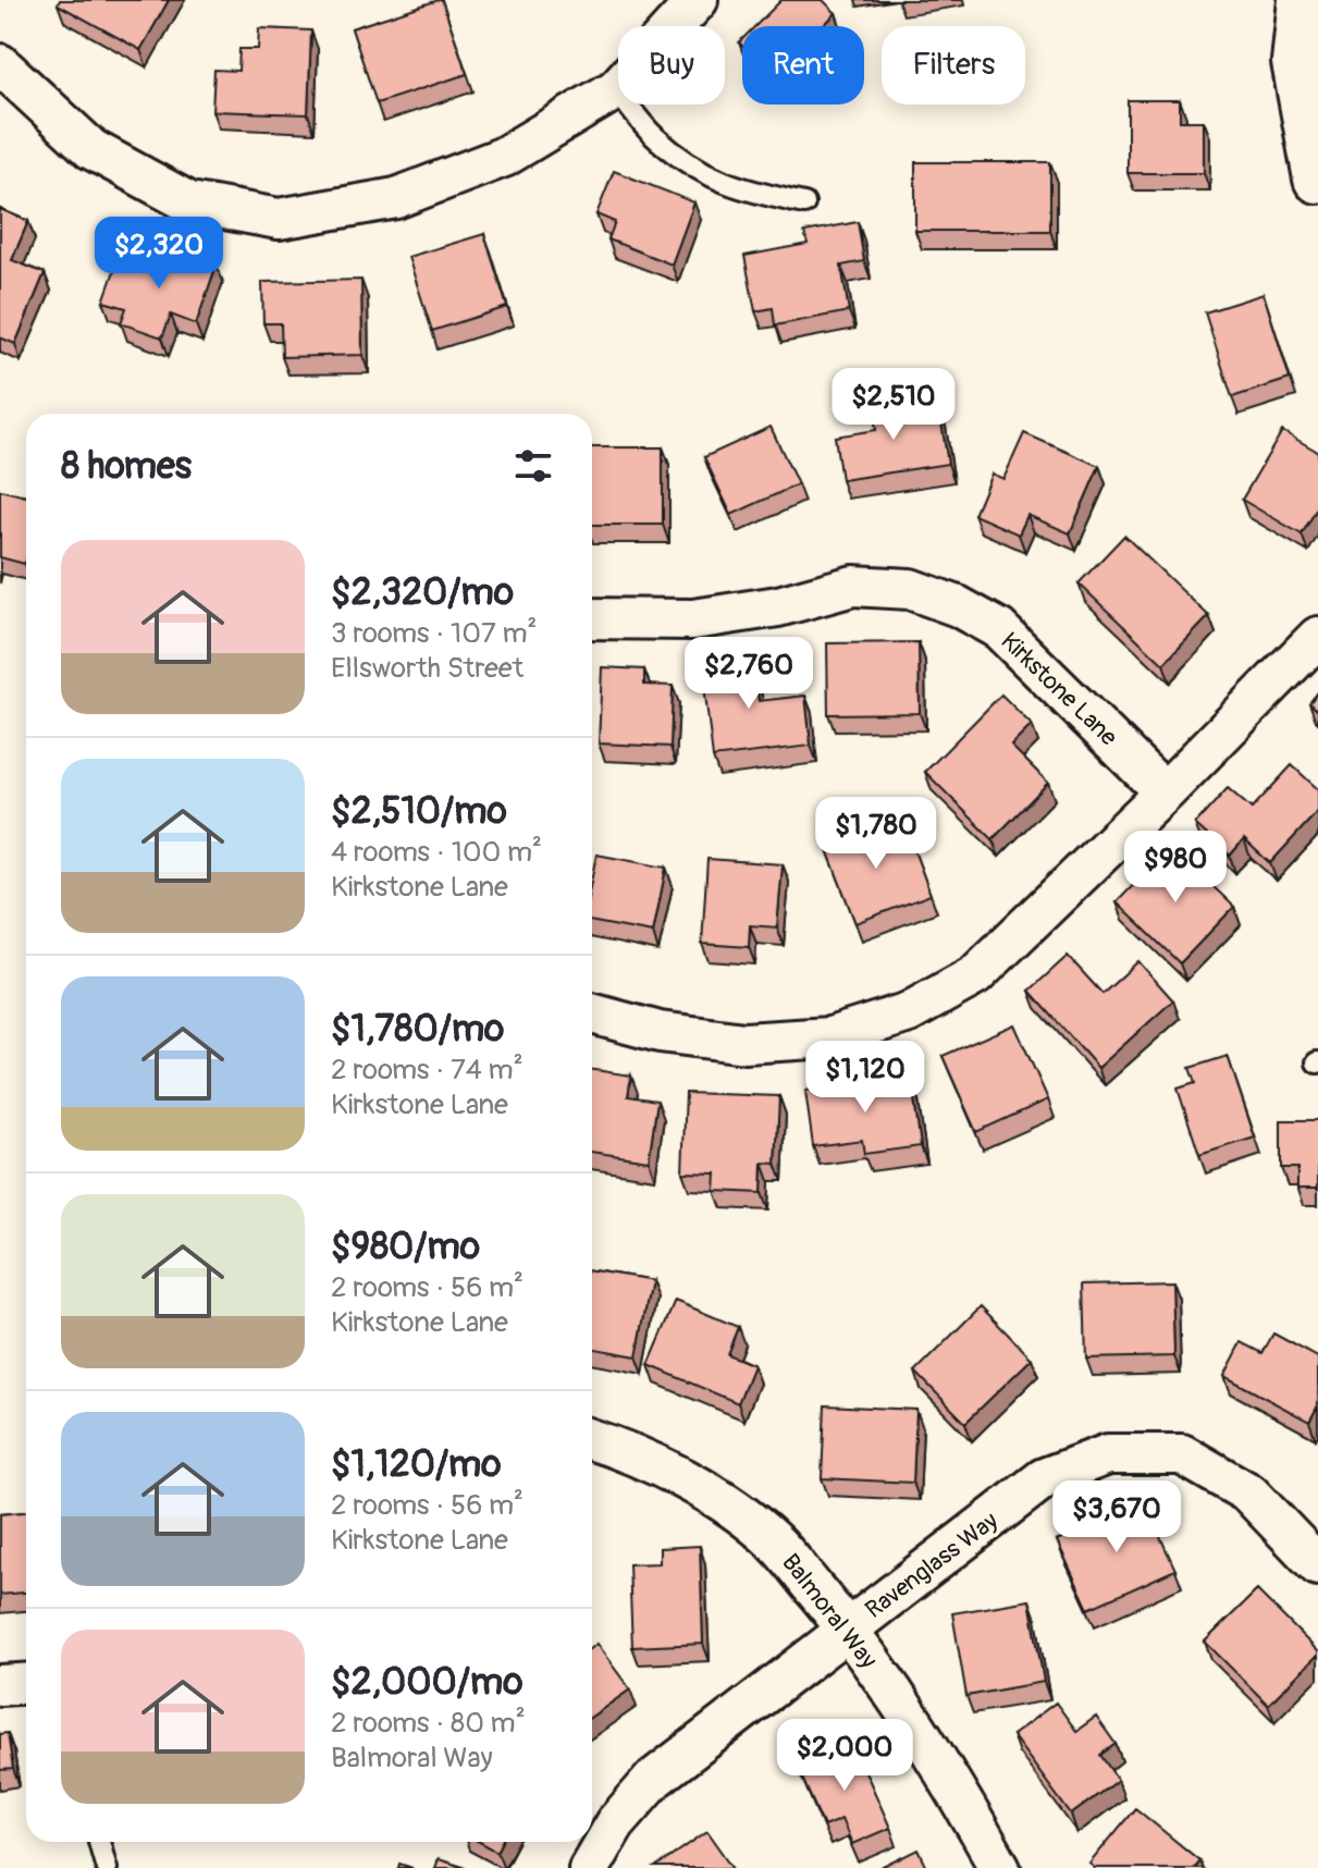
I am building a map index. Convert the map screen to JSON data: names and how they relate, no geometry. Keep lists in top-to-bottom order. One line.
{"streets":{"street":["Kirkstone Lane","Ravenglass Way","Balmoral Way"]},"crossings":[["Ravenglass Way","Balmoral Way"]],"page":{"chip":["Buy","Rent","Filters"],"price":["$2,320","$2,510","$2,760","$1,780","$980","$1,120","$3,670","$2,000"],"heading":"8 homes","list":[{"name":"$2,320/mo","note":"3 rooms · 107 m² · Ellsworth Street"},{"name":"$2,510/mo","note":"4 rooms · 100 m² · Kirkstone Lane"},{"name":"$1,780/mo","note":"2 rooms · 74 m² · Kirkstone Lane"},{"name":"$980/mo","note":"2 rooms · 56 m² · Kirkstone Lane"},{"name":"$1,120/mo","note":"2 rooms · 56 m² · Kirkstone Lane"},{"name":"$2,000/mo","note":"2 rooms · 80 m² · Balmoral Way"}]}}
